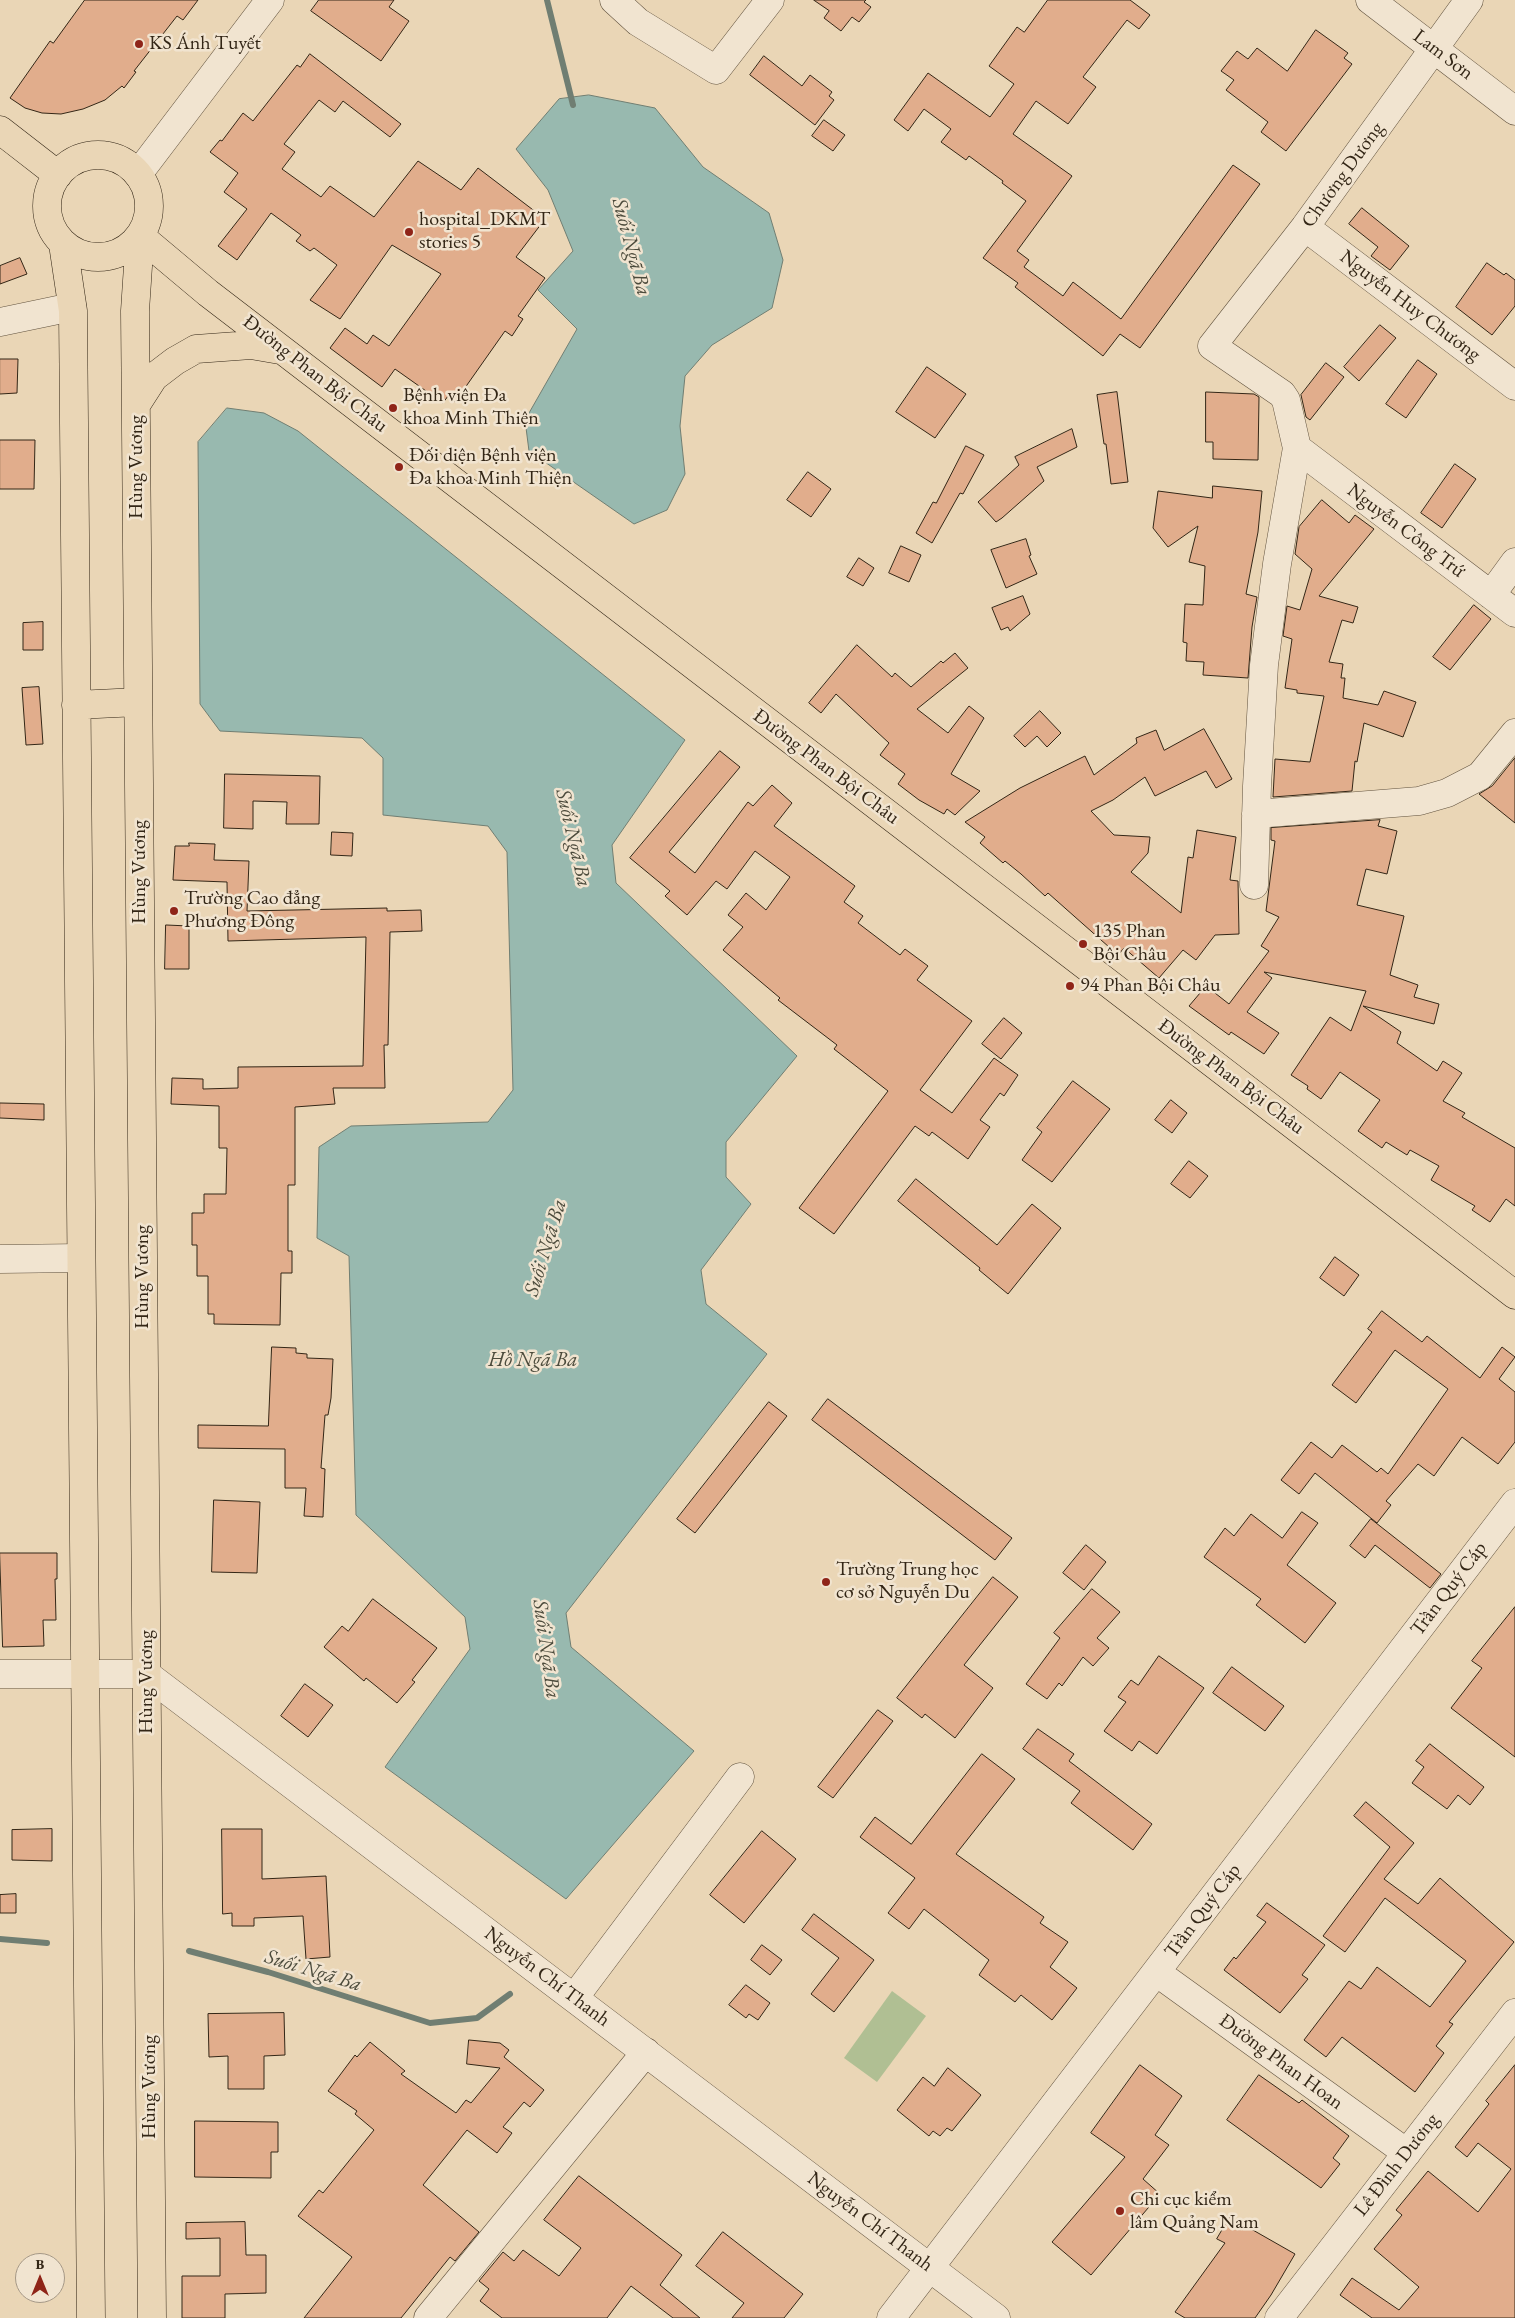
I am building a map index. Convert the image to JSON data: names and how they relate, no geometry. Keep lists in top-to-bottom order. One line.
{"streets":{"main road":["Đường Phan Bội Châu","Hùng Vương"],"street":["Lam Sơn","Chương Dương","Nguyễn Huy Chương","Nguyễn Công Trứ","Trần Quý Cáp","Nguyễn Chí Thanh","Đường Phan Hoan","Lê Đình Dương"]},"crossings":[["Lam Sơn","Chương Dương"],["Chương Dương","Nguyễn Huy Chương"],["Chương Dương","Nguyễn Công Trứ"],["Đường Phan Bội Châu","Hùng Vương"],["Hùng Vương","Nguyễn Chí Thanh"],["Trần Quý Cáp","Nguyễn Chí Thanh"],["Trần Quý Cáp","Đường Phan Hoan"],["Đường Phan Hoan","Lê Đình Dương"]],"water":["Suối Ngã Ba","Hồ Ngã Ba"],"places":["KS Ánh Tuyết","hospital_DKMT stories 5","Bệnh viện Đa khoa Minh Thiện","Đối diện Bệnh viện Đa khoa Minh Thiện","Trường Cao đẳng Phương Đông","135 Phan Bội Châu","94 Phan Bội Châu","Trường Trung học cơ sở Nguyễn Du","Chi cục kiểm lâm Quảng Nam"],"north":"top"}
